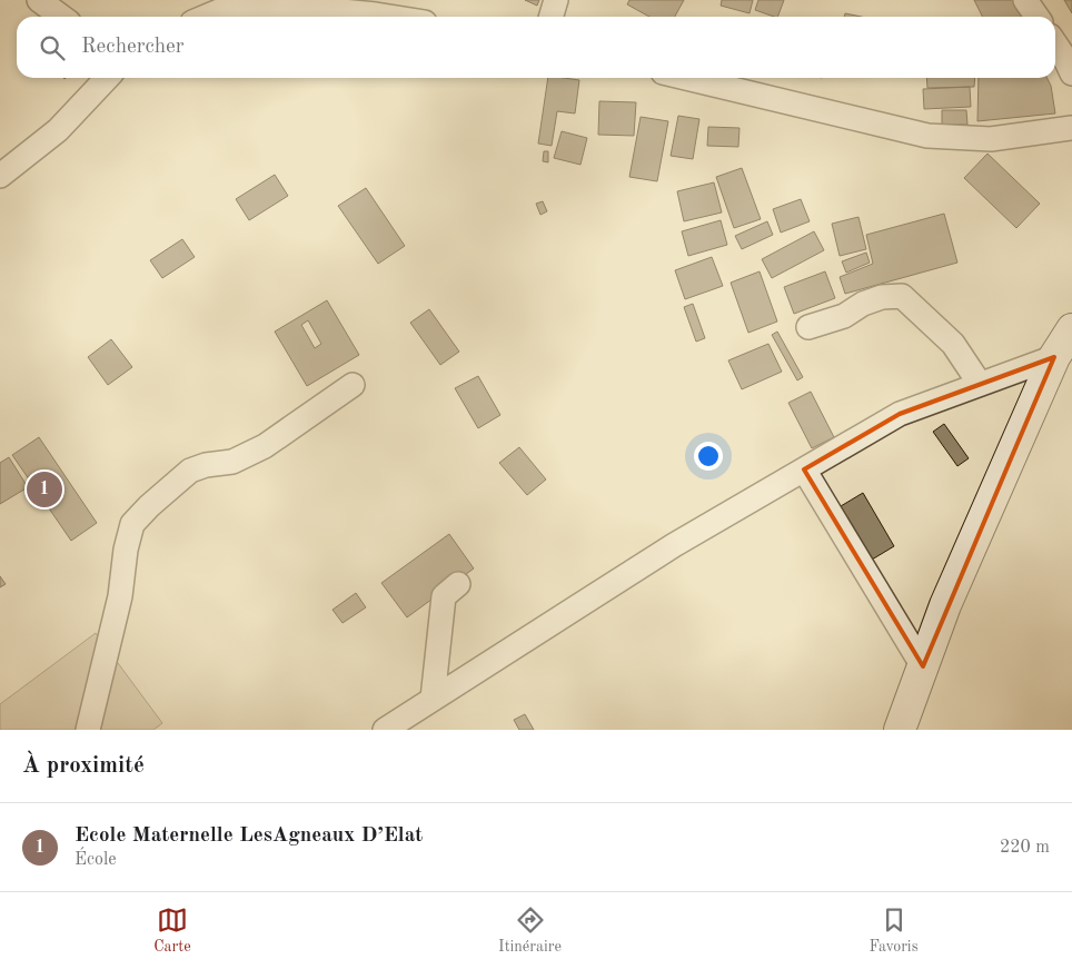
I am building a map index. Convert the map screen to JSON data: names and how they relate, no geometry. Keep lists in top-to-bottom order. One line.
{"page":{"search":"Rechercher","pins":"1","heading":"À proximité","list":[{"mark":"1","name":"Ecole Maternelle LesAgneaux D’Elat","note":"École","value":"220 m"}],"nav":["Carte","Itinéraire","Favoris"]}}
